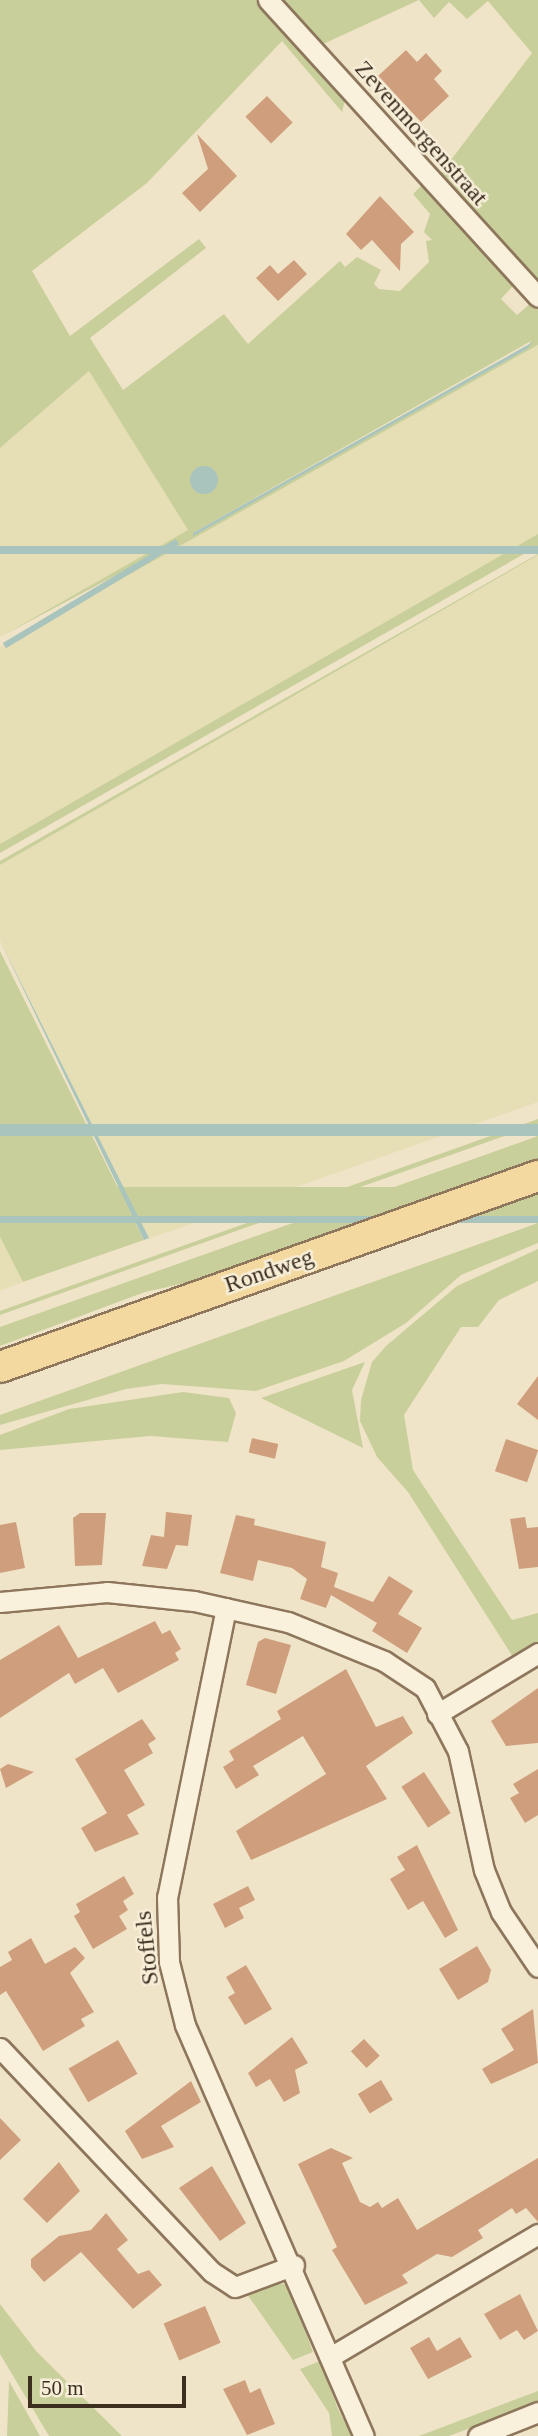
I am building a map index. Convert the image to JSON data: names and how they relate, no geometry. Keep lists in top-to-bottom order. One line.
{"streets":{"main road":["Rondweg"],"street":["Zevenmorgenstraat","Stoffels"]},"scale_bar":"50 m"}
